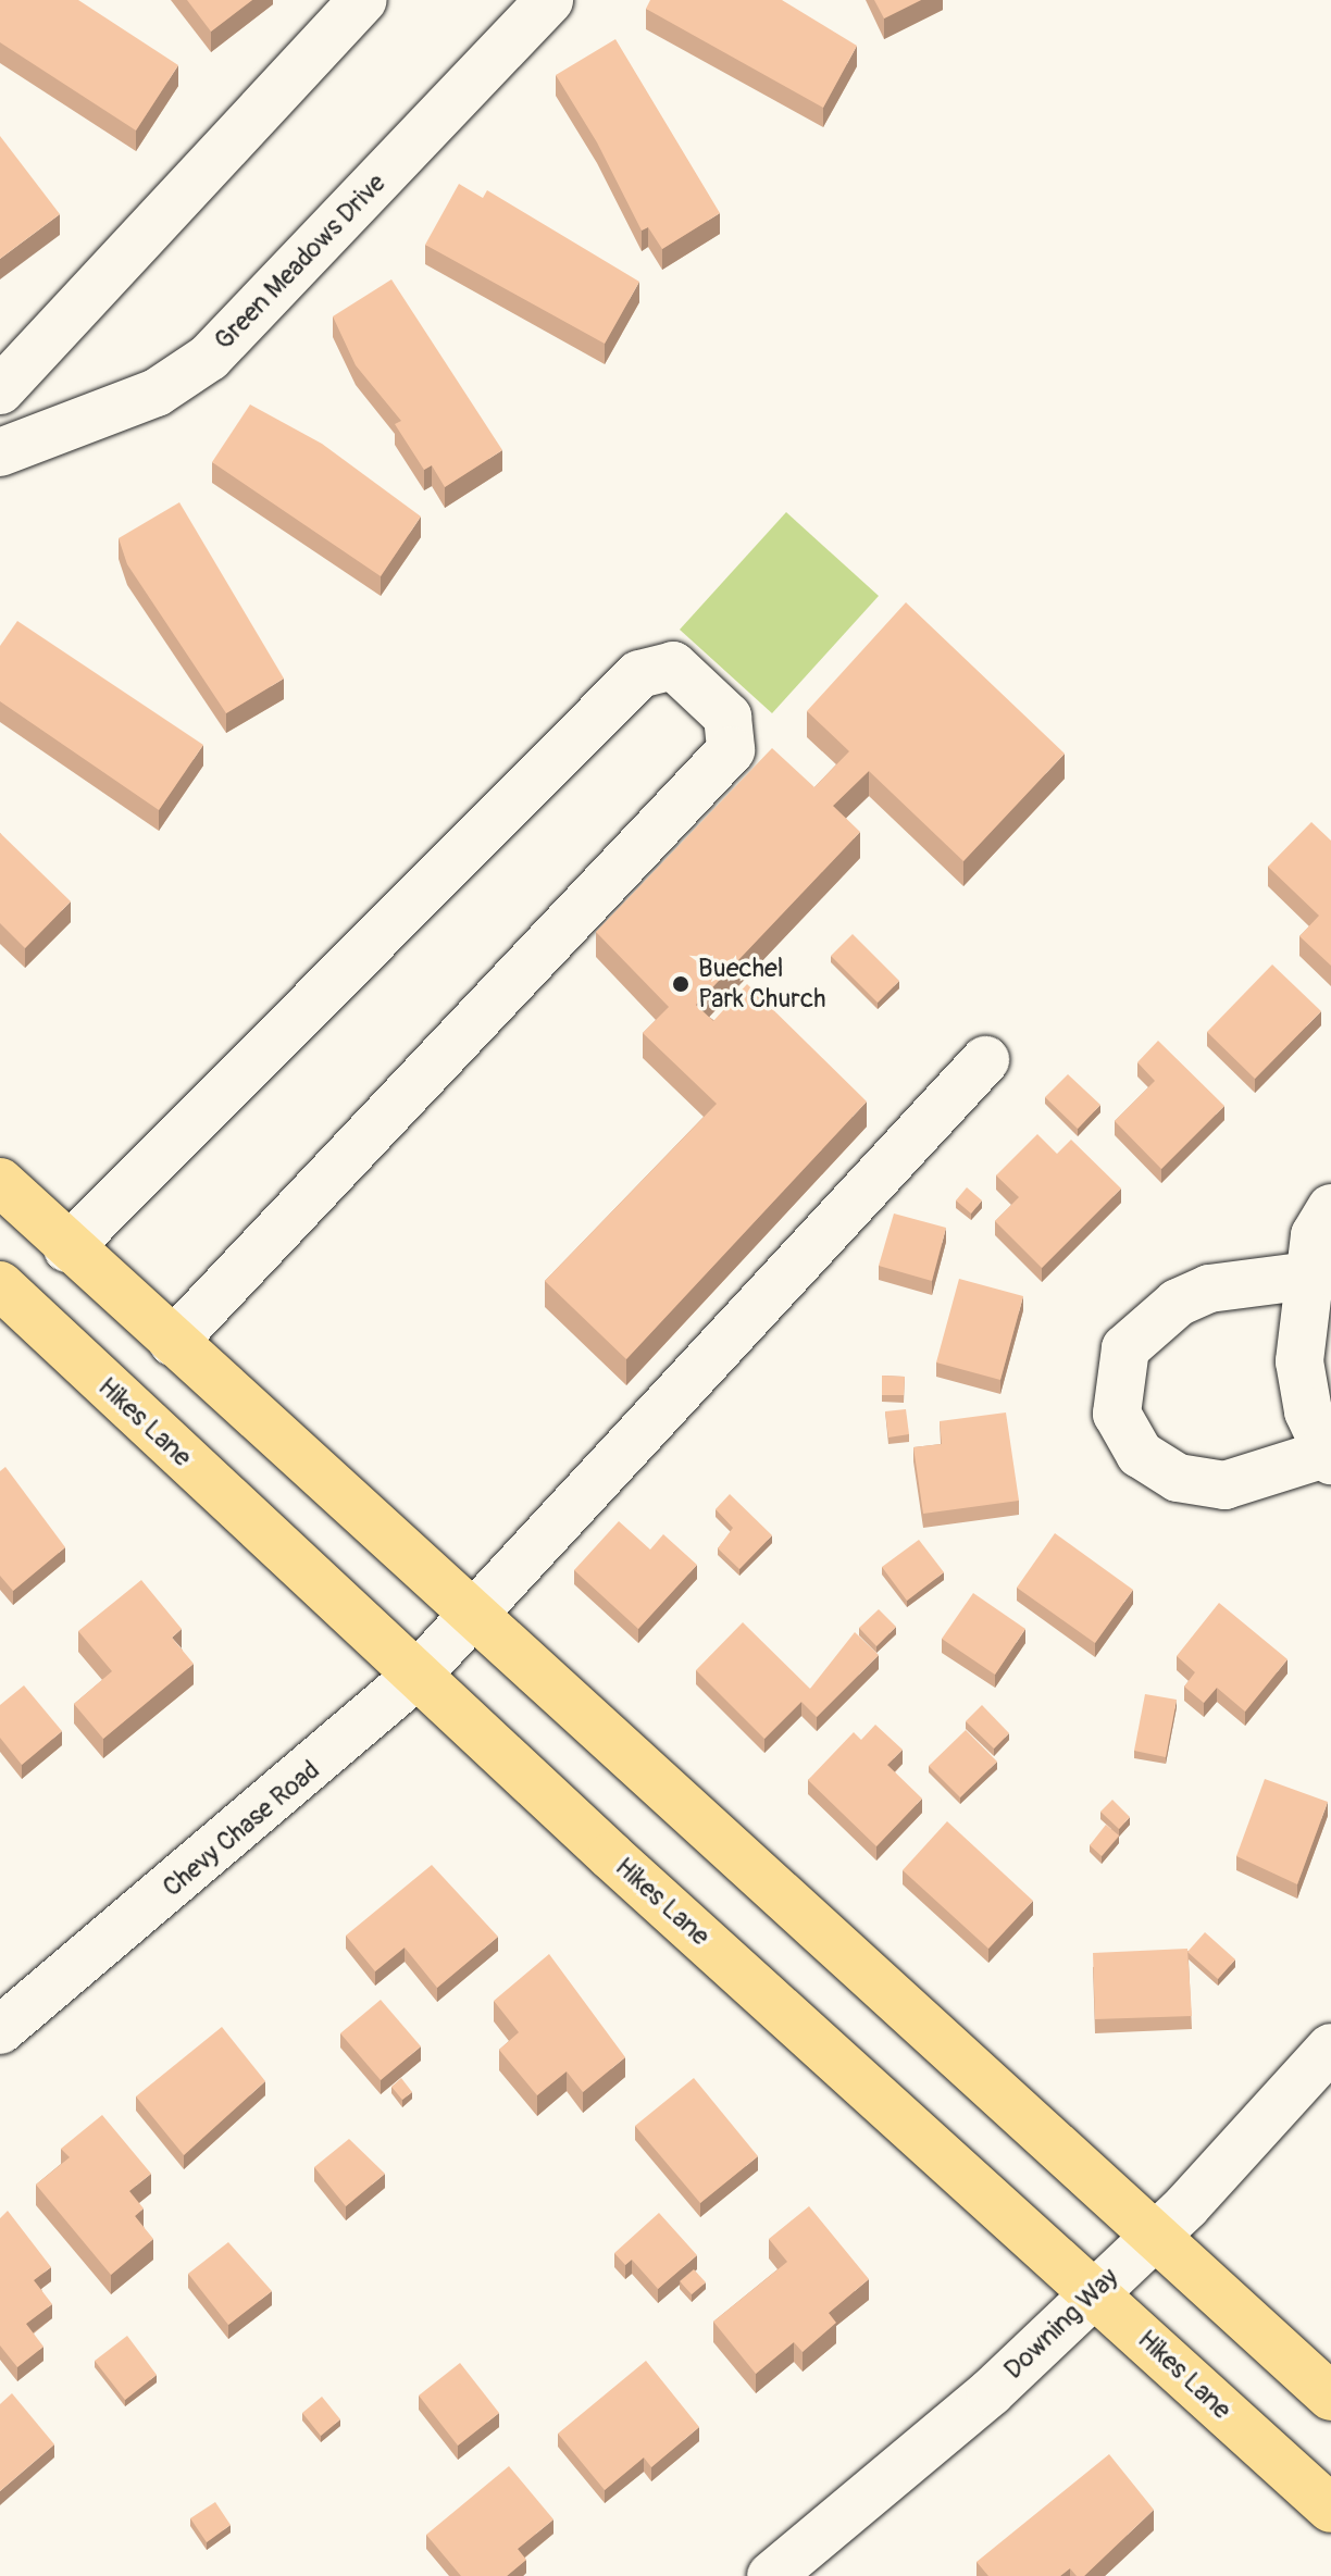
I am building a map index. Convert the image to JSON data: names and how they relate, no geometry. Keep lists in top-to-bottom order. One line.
{"streets":{"main road":["Hikes Lane"],"street":["Green Meadows Drive","Chevy Chase Road","Downing Way"]},"crossings":[["Hikes Lane","Chevy Chase Road"],["Hikes Lane","Downing Way"]],"places":["Buechel Park Church"]}
